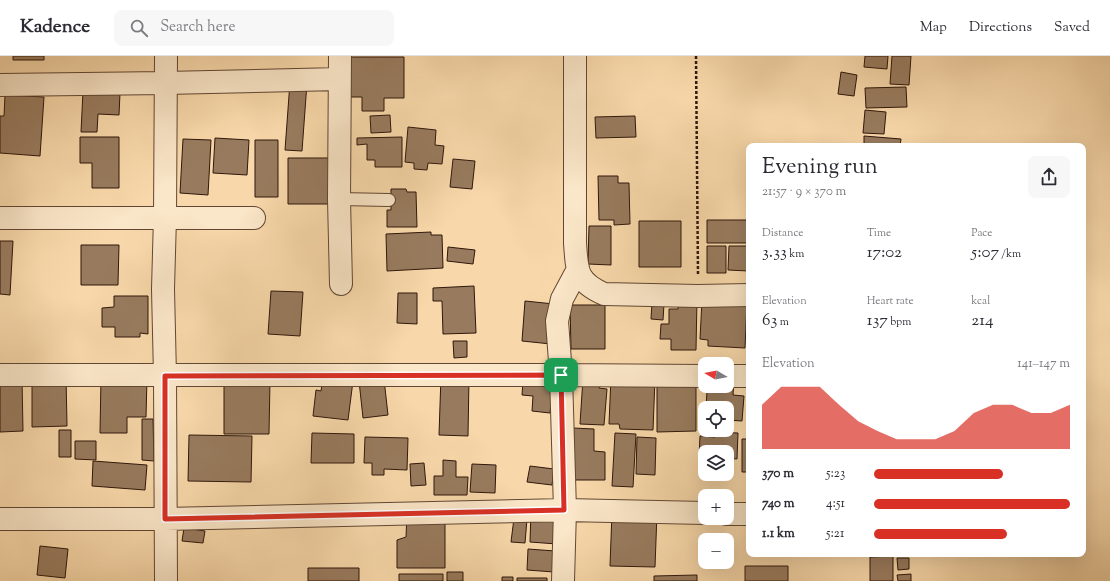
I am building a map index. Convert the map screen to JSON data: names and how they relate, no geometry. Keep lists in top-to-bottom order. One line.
{"north":"left","page":{"header":"Kadence","search":"Search here","nav":["Map","Directions","Saved"],"heading":["Evening run","21:57 · 9 × 370 m"],"stats":[["Distance","3.33 km"],["Time","17:02"],["Pace","5:07 /km"],["Elevation","63 m"],["Heart rate","137 bpm"],["kcal","214"]],"chart":["Elevation","141–147 m"],"map_buttons":["+","−"],"list":[{"name":"370 m","note":"5:23"},{"name":"740 m","note":"4:51"},{"name":"1.1 km","note":"5:21"}]}}
